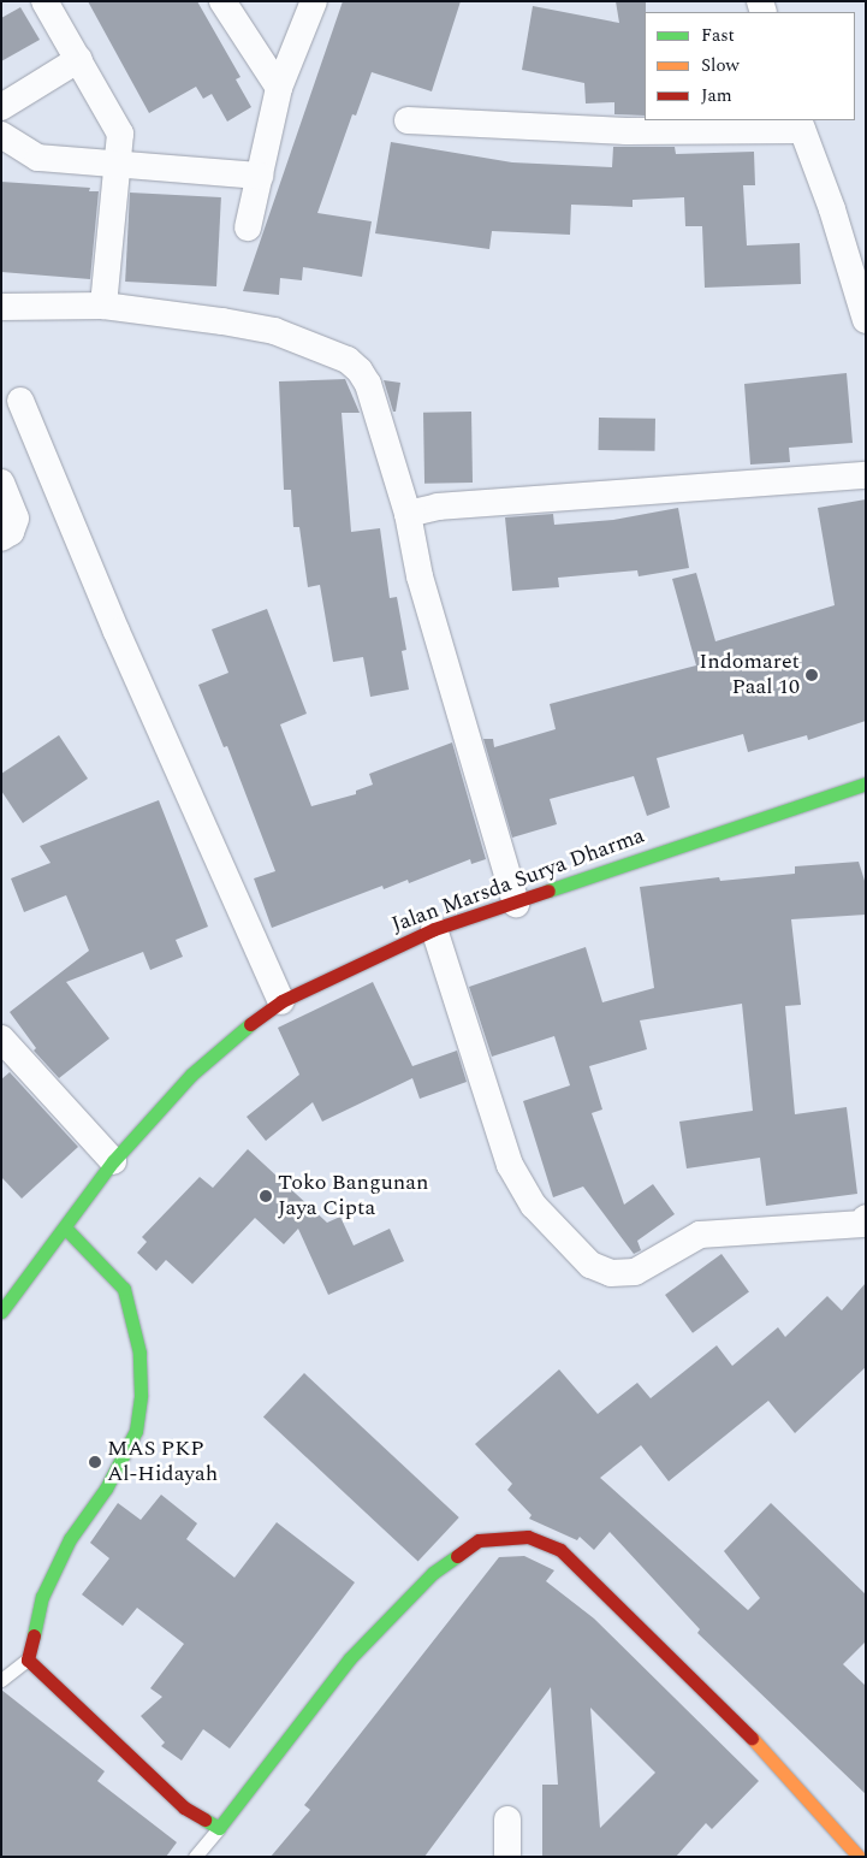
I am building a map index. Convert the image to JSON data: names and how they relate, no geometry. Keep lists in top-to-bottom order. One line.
{"streets":{"main road":["Jalan Marsda Surya Dharma"]},"places":["Indomaret Paal 10","Toko Bangunan Jaya Cipta","MAS PKP Al-Hidayah"],"legend":["Fast","Slow","Jam"]}
